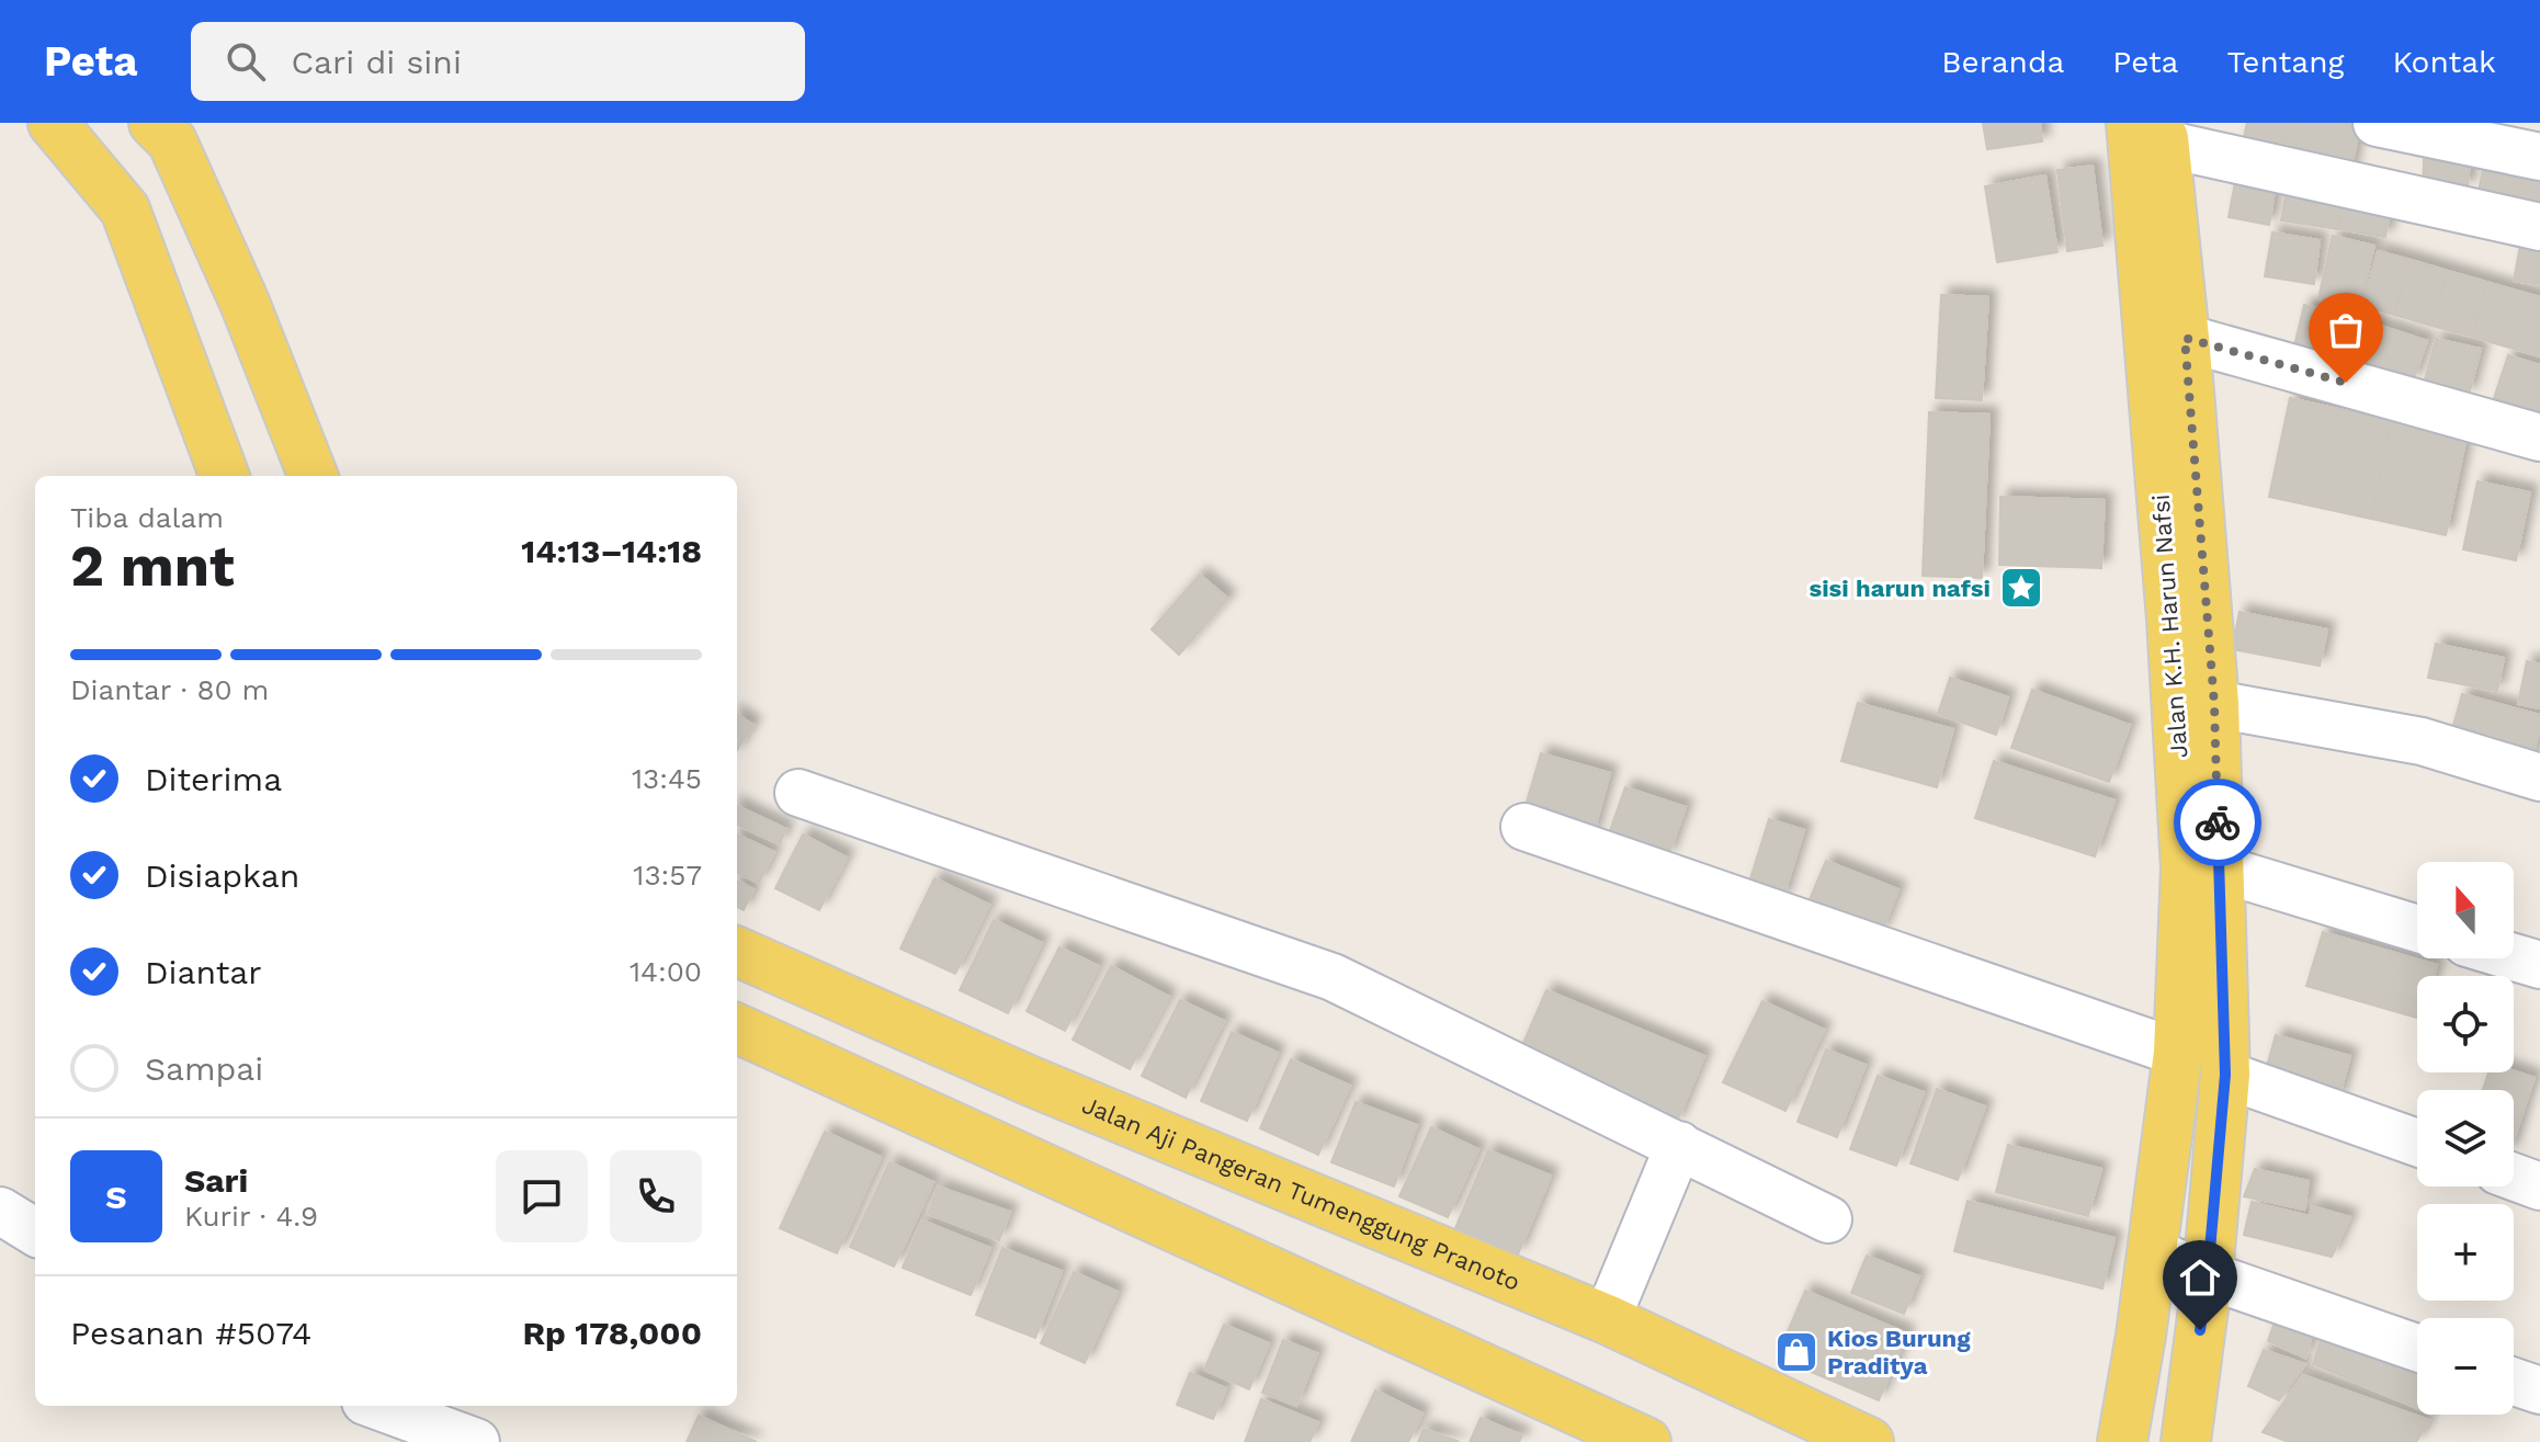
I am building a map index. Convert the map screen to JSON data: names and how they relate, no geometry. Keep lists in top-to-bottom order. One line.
{"streets":{"main road":["Jalan K.H. Harun Nafsi","Jalan Aji Pangeran Tumenggung Pranoto"]},"places":{"place":["sisi harun nafsi"],"shop":["Kios Burung Praditya"]},"north":"top","page":{"header":"Peta","search":"Cari di sini","nav":["Beranda","Peta","Tentang","Kontak"],"heading":["2 mnt","Tiba dalam","14:13–14:18"],"panel":["Sari","Kurir · 4.9","Pesanan #5074","Rp 178,000"],"bar":"Diantar · 80 m","list":[["Diterima","13:45"],["Disiapkan","13:57"],["Diantar","14:00"],"Sampai"],"map_buttons":["+","−"],"round":"S"}}
